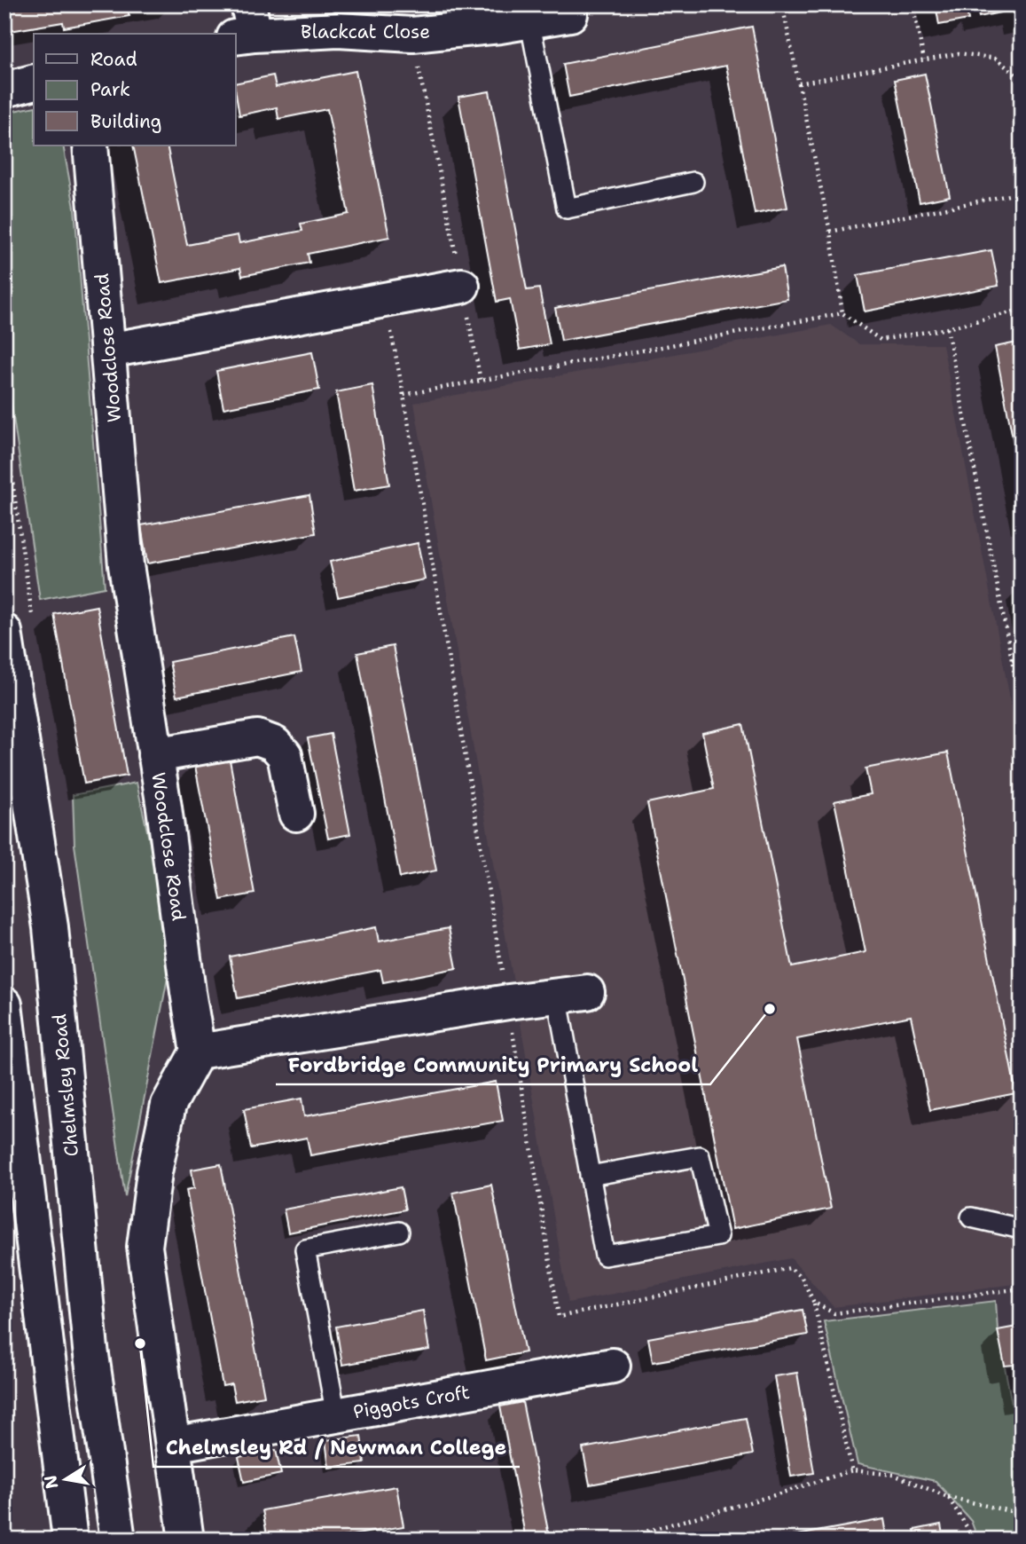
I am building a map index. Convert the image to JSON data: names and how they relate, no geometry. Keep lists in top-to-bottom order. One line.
{"streets":{"street":["Blackcat Close","Woodclose Road","Chelmsley Road","Piggots Croft"]},"places":["Fordbridge Community Primary School","Chelmsley Rd / Newman College"],"legend":["Road","Park","Building"],"north":"left"}
